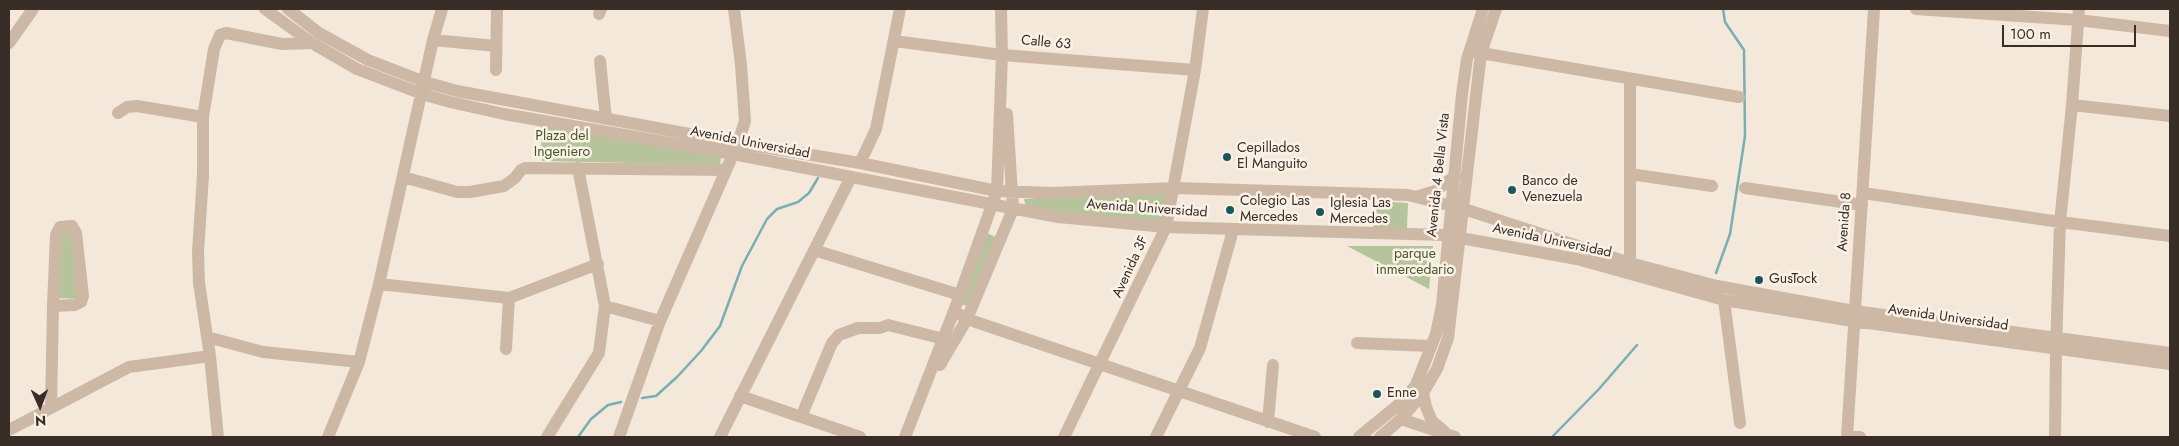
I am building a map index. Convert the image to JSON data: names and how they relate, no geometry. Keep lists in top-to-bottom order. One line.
{"streets":{"street":["Calle 63","Avenida Universidad","Avenida 4 Bella Vista","Avenida 8","Avenida 3F"]},"crossings":[["Calle 63","Avenida 3F"],["Avenida Universidad","Avenida 4 Bella Vista"],["Avenida Universidad","Avenida 8"],["Avenida Universidad","Avenida 3F"]],"parks":["Plaza del Ingeniero","parque inmercedario"],"places":["Cepillados El Manguito","Banco de Venezuela","Colegio Las Mercedes","Iglesia Las Mercedes","GusTock","Enne"],"scale_bar":"100 m","north":"bottom"}
